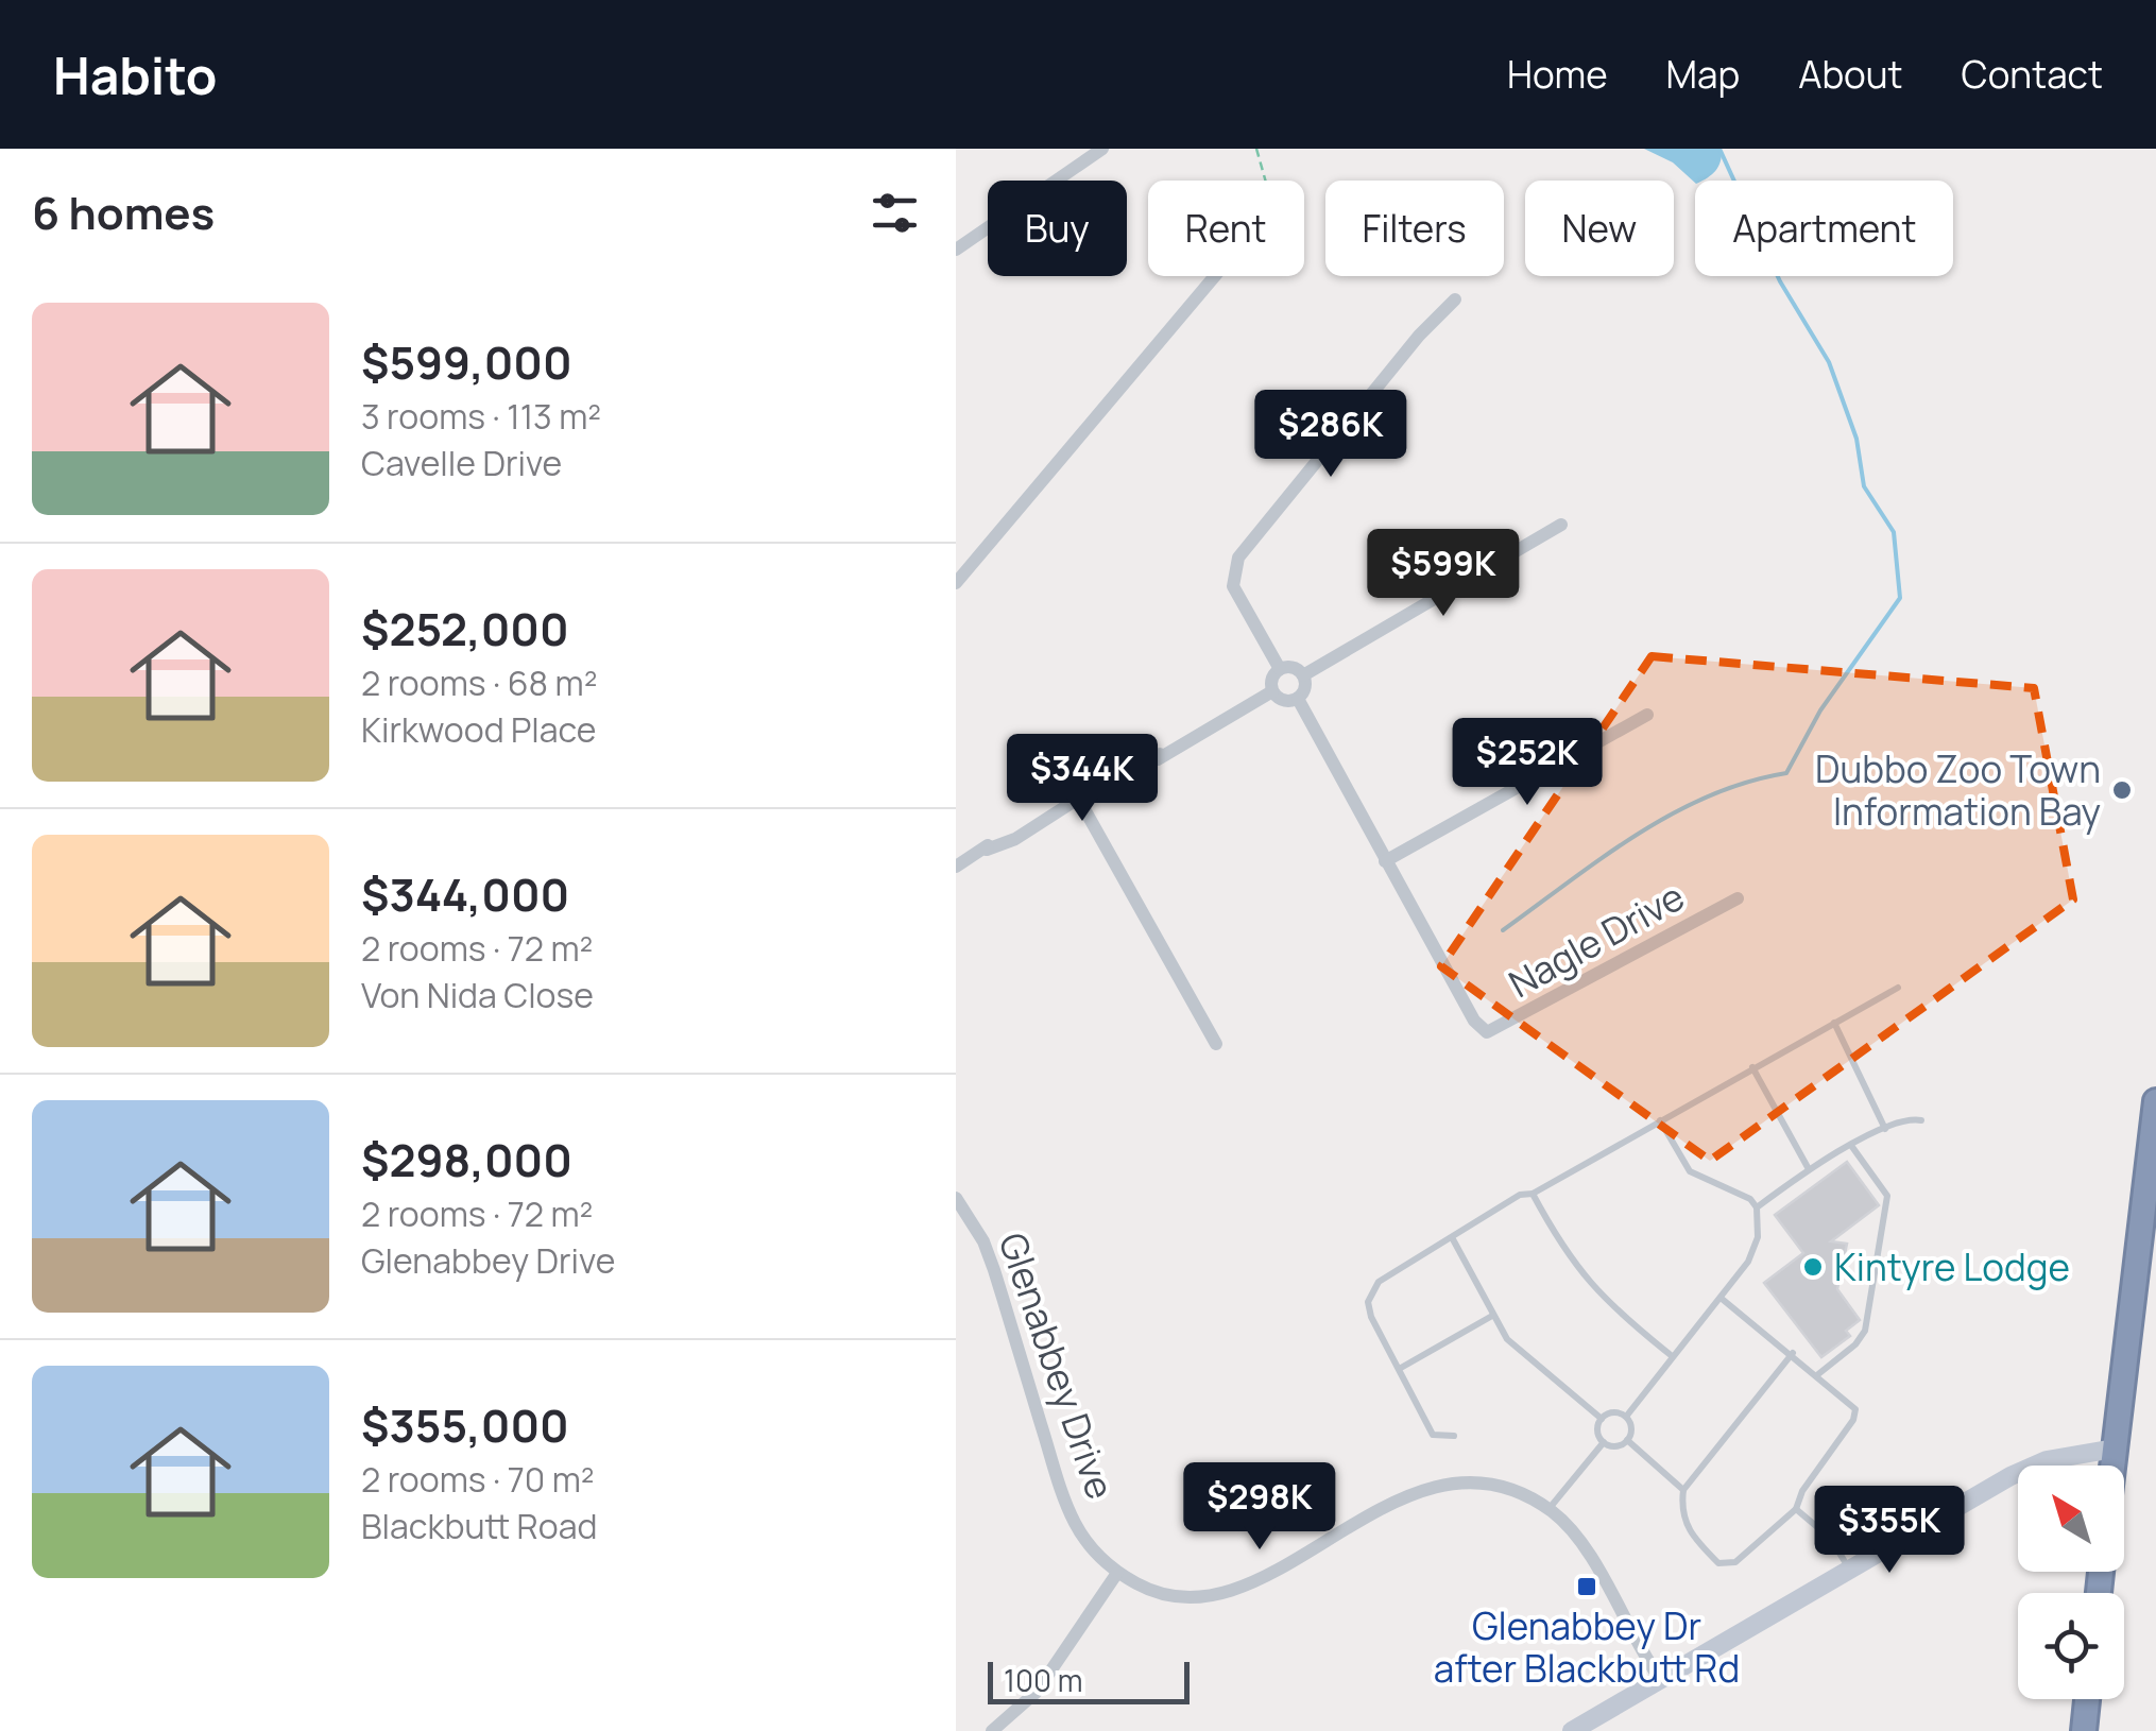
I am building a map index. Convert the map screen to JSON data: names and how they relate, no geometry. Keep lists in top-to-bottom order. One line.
{"streets":{"street":["Nagle Drive","Glenabbey Drive"]},"places":{"other":["Dubbo Zoo Town Information Bay","Kintyre Lodge"],"transit":["Glenabbey Dr after Blackbutt Rd"]},"scale_bar":"100 m","north":"top left","page":{"header":"Habito","nav":["Home","Map","About","Contact"],"heading":"6 homes","chip":["Buy","Rent","Filters","New","Apartment"],"list":[{"name":"$599,000","note":"3 rooms · 113 m² · Cavelle Drive"},{"name":"$252,000","note":"2 rooms · 68 m² · Kirkwood Place"},{"name":"$344,000","note":"2 rooms · 72 m² · Von Nida Close"},{"name":"$298,000","note":"2 rooms · 72 m² · Glenabbey Drive"},{"name":"$355,000","note":"2 rooms · 70 m² · Blackbutt Road"}],"price":["$286K","$599K","$252K","$344K","$298K","$355K"],"scale":"100 m"}}
